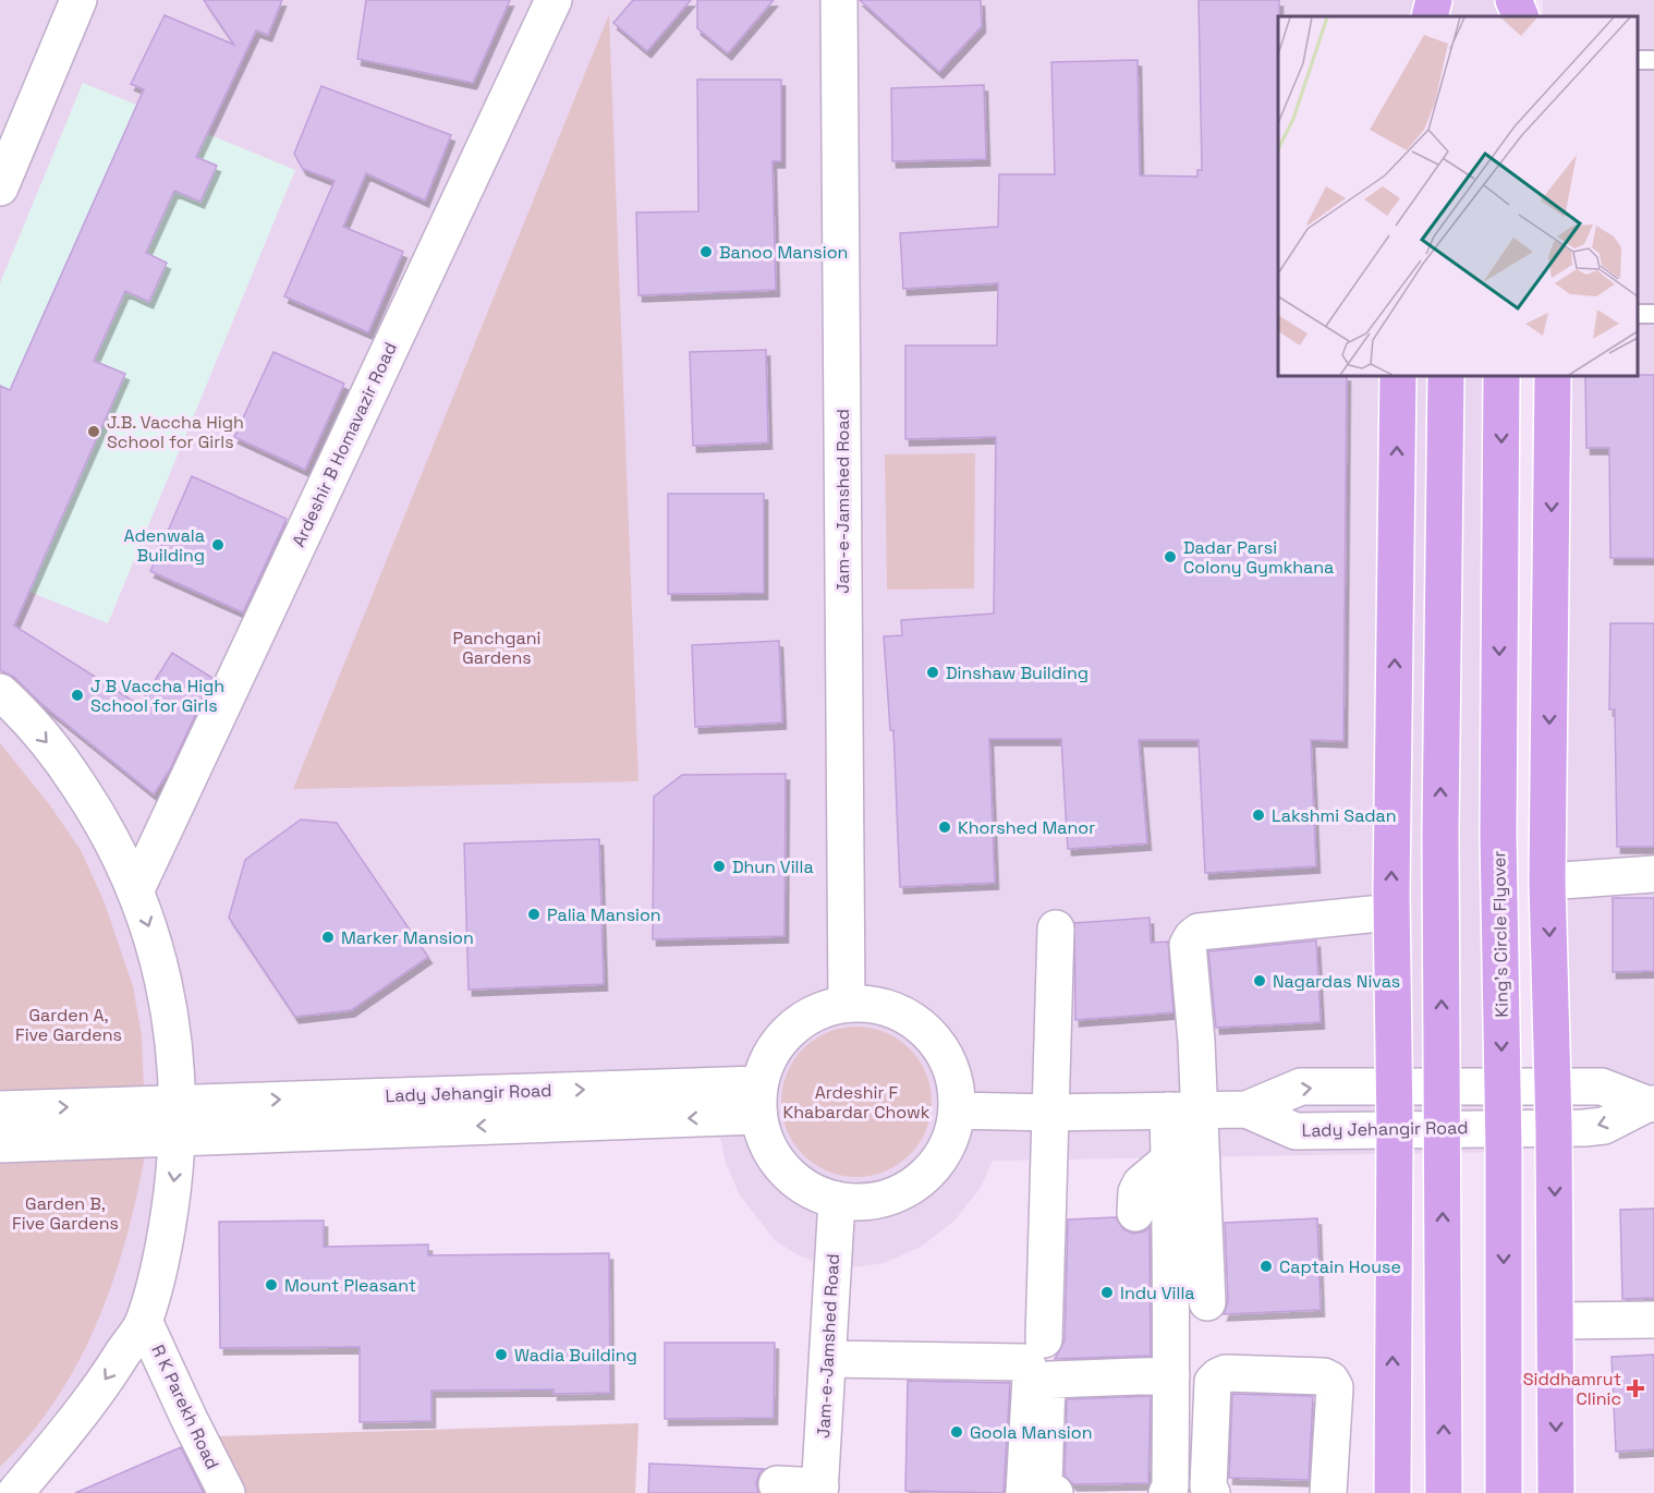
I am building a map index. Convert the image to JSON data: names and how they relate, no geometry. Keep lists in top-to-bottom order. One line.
{"streets":{"highway":["King's Circle Flyover"],"street":["Ardeshir B Homavazir Road","Jam-e-Jamshed Road","Lady Jehangir Road","R K Parekh Road"]},"crossings":[["Jam-e-Jamshed Road","Lady Jehangir Road"]],"parks":["Panchgani Gardens","Garden A, Five Gardens","Ardeshir F Khabardar Chowk","Garden B, Five Gardens"],"places":{"other":["Banoo Mansion","J.B. Vaccha High School for Girls","Adenwala Building","Dadar Parsi Colony Gymkhana","Dinshaw Building","J B Vaccha High School for Girls","Lakshmi Sadan","Khorshed Manor","Dhun Villa","Palia Mansion","Marker Mansion","Nagardas Nivas","Captain House","Mount Pleasant","Indu Villa","Wadia Building","Goola Mansion"],"health":["Siddhamrut Clinic"]}}
